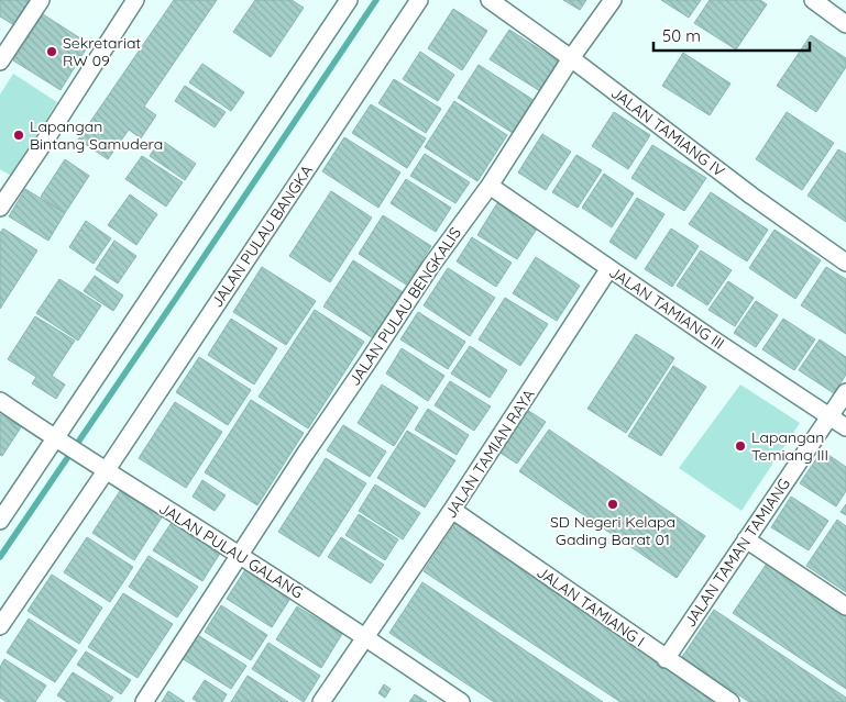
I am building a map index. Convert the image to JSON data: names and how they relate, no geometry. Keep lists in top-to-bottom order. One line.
{"streets":{"street":["JALAN TAMIANG IV","JALAN PULAU BANGKA","JALAN PULAU BENGKALIS","JALAN TAMIANG III","JALAN TAMIAN RAYA","JALAN PULAU GALANG","JALAN TAMAN TAMIANG","JALAN TAMIANG I"]},"crossings":[["JALAN TAMIANG IV","JALAN PULAU BENGKALIS"],["JALAN PULAU BANGKA","JALAN PULAU GALANG"],["JALAN PULAU BENGKALIS","JALAN TAMIANG III"],["JALAN PULAU BENGKALIS","JALAN PULAU GALANG"],["JALAN TAMIANG III","JALAN TAMIAN RAYA"],["JALAN TAMIANG III","JALAN TAMAN TAMIANG"],["JALAN TAMIAN RAYA","JALAN PULAU GALANG"],["JALAN TAMIAN RAYA","JALAN TAMIANG I"],["JALAN TAMAN TAMIANG","JALAN TAMIANG I"]],"places":["Sekretariat RW 09","Lapangan Bintang Samudera","Lapangan Temiang III","SD Negeri Kelapa Gading Barat 01"],"scale_bar":"50 m"}
